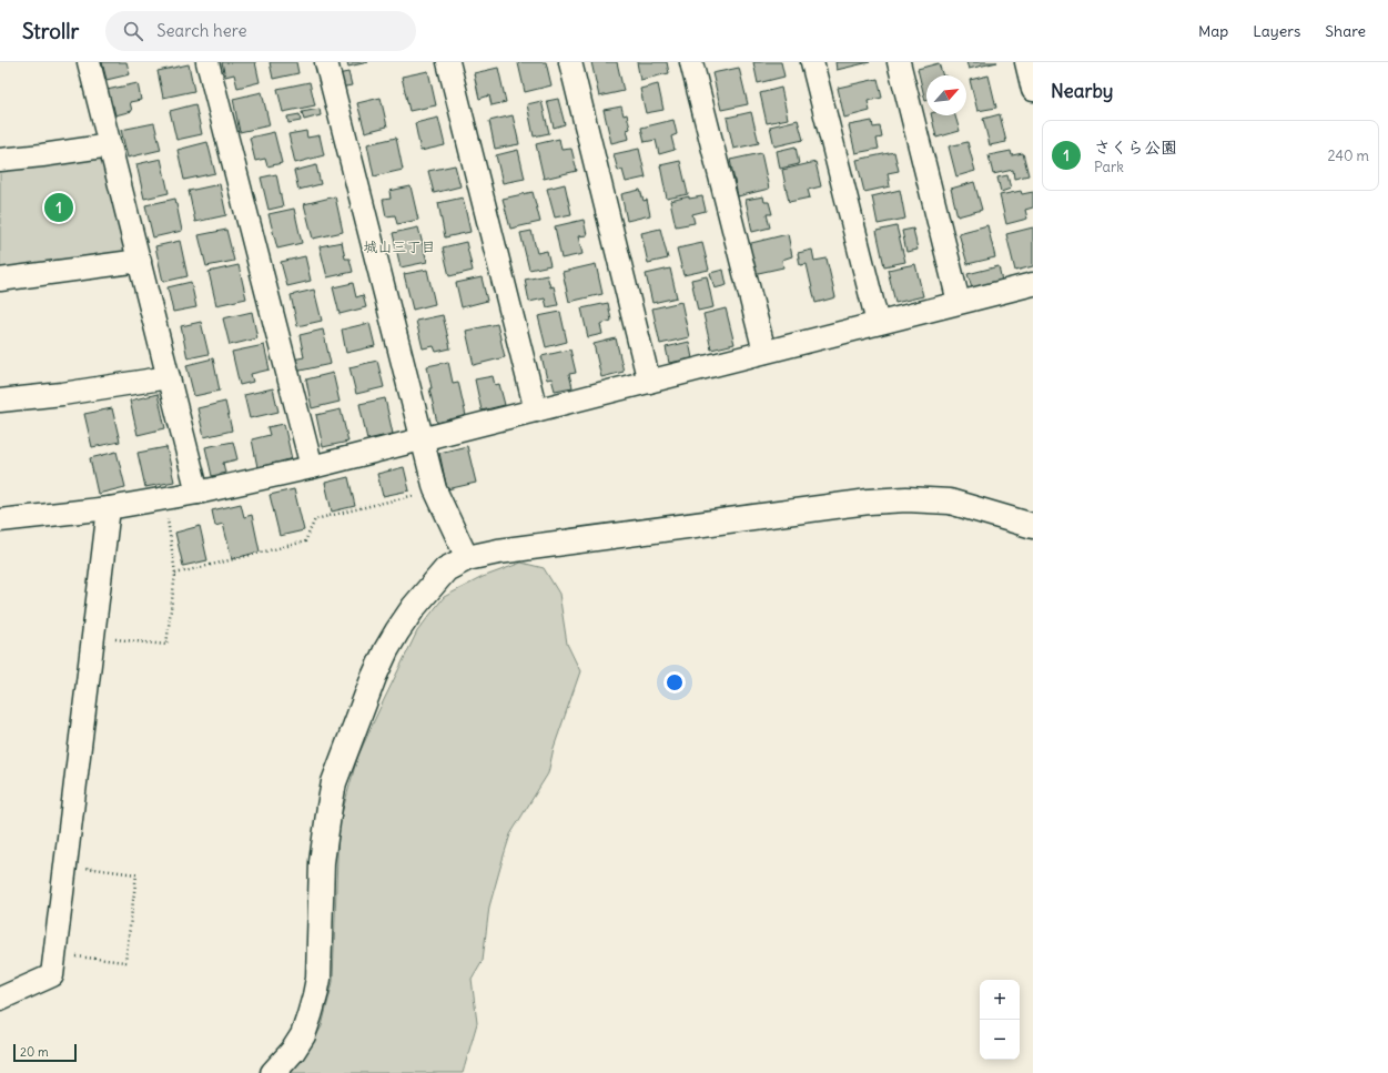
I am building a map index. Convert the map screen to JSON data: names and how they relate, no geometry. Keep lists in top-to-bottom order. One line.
{"districts":["城山三丁目"],"scale_bar":"20 m","north":"top right","page":{"header":"Strollr","search":"Search here","nav":["Map","Layers","Share"],"heading":"Nearby","list":[{"mark":"1","name":"さくら公園","note":"Park","value":"240 m"}],"pins":"1","map_buttons":["+","−"],"scale":"20 m"}}
